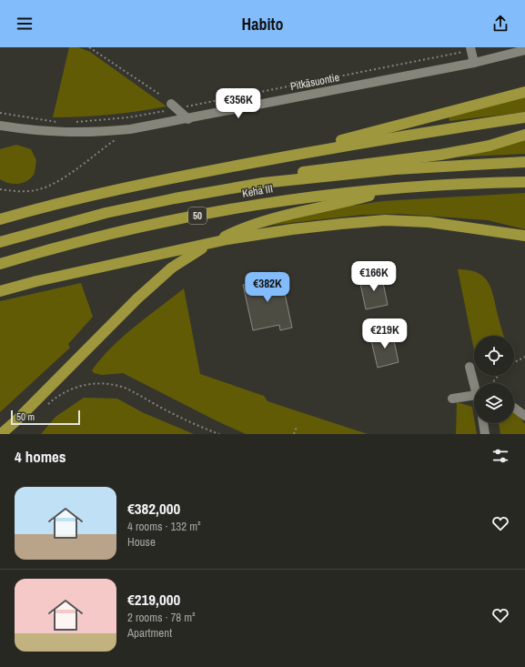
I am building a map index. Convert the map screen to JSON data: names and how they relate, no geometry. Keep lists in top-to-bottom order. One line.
{"streets":{"highway":["Kehä III","50"],"street":["Pitkäsuontie"]},"scale_bar":"50 m","page":{"header":"Habito","price":["€356K","€166K","€382K","€219K"],"scale":"50 m","heading":"4 homes","list":[{"name":"€382,000","note":"4 rooms · 132 m² · House"},{"name":"€219,000","note":"2 rooms · 78 m² · Apartment"}]}}
